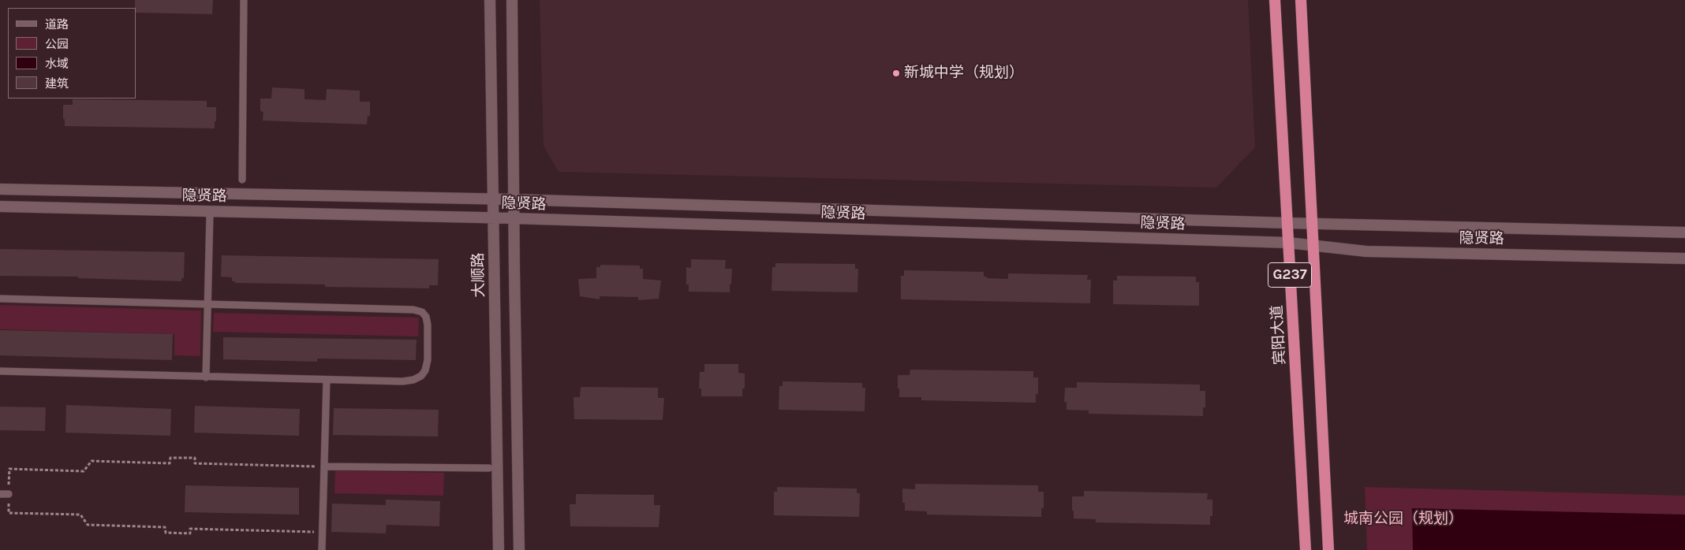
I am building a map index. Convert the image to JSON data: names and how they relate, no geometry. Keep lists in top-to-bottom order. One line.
{"streets":{"highway":["G237","宾阳大道"],"street":["隐贤路","大顺路"]},"crossings":[["隐贤路","大顺路"],["隐贤路","G237"],["隐贤路","宾阳大道"]],"parks":["城南公园（规划）"],"places":["新城中学（规划）"],"legend":["道路","公园","水域","建筑"]}
